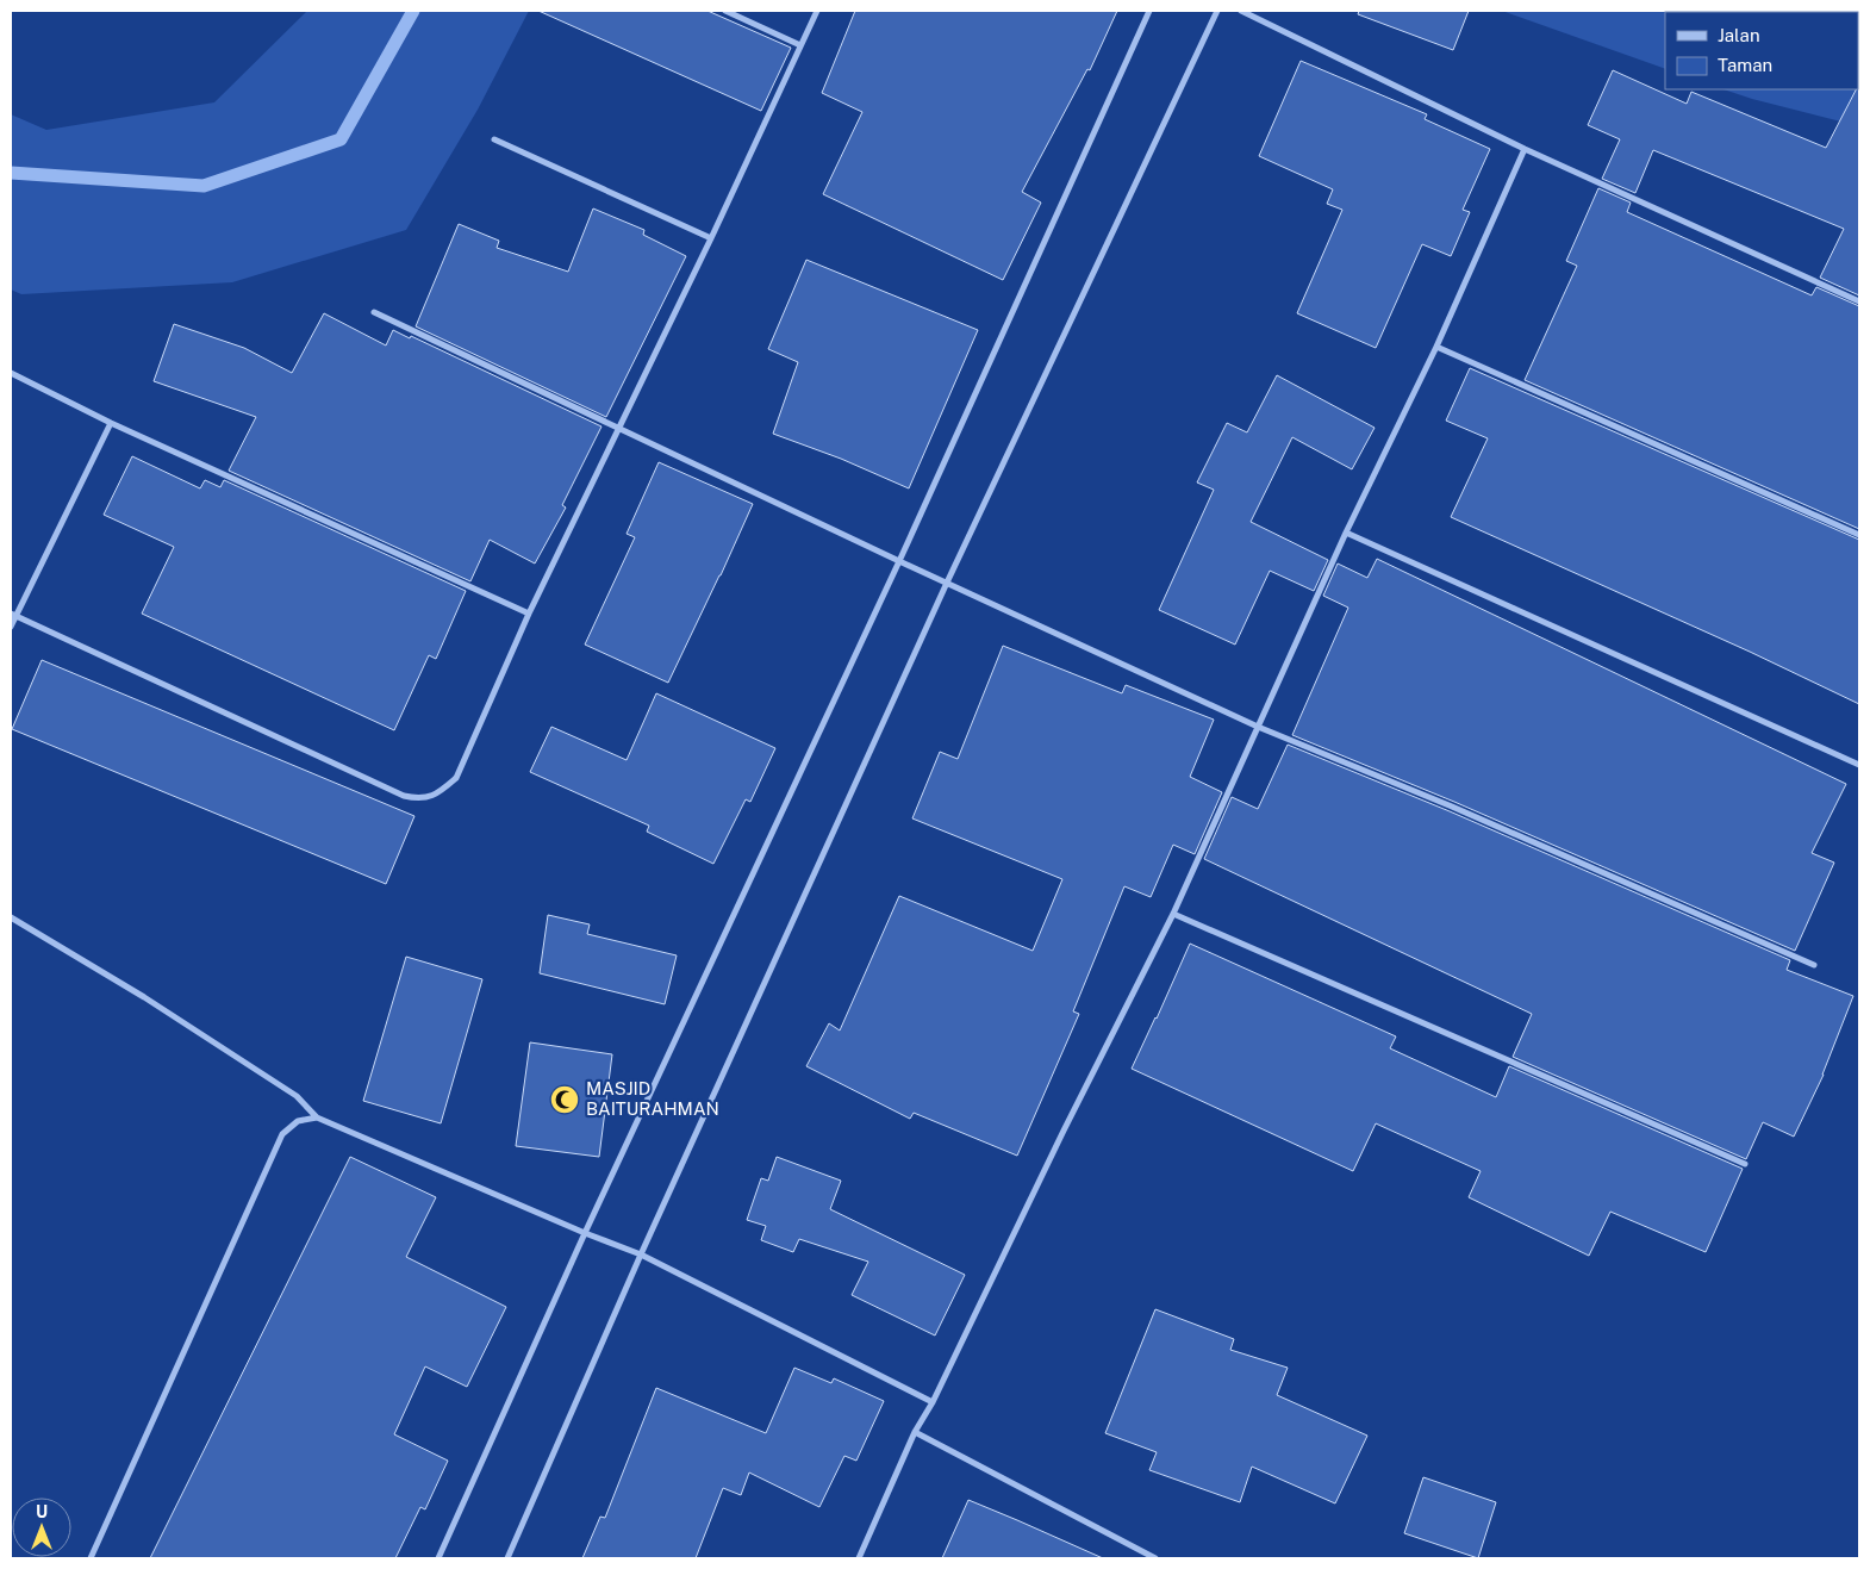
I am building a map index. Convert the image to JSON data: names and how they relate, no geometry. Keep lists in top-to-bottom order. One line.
{"places":{"mosque":["MASJID BAITURAHMAN"]},"legend":["Jalan","Taman"],"north":"top"}
